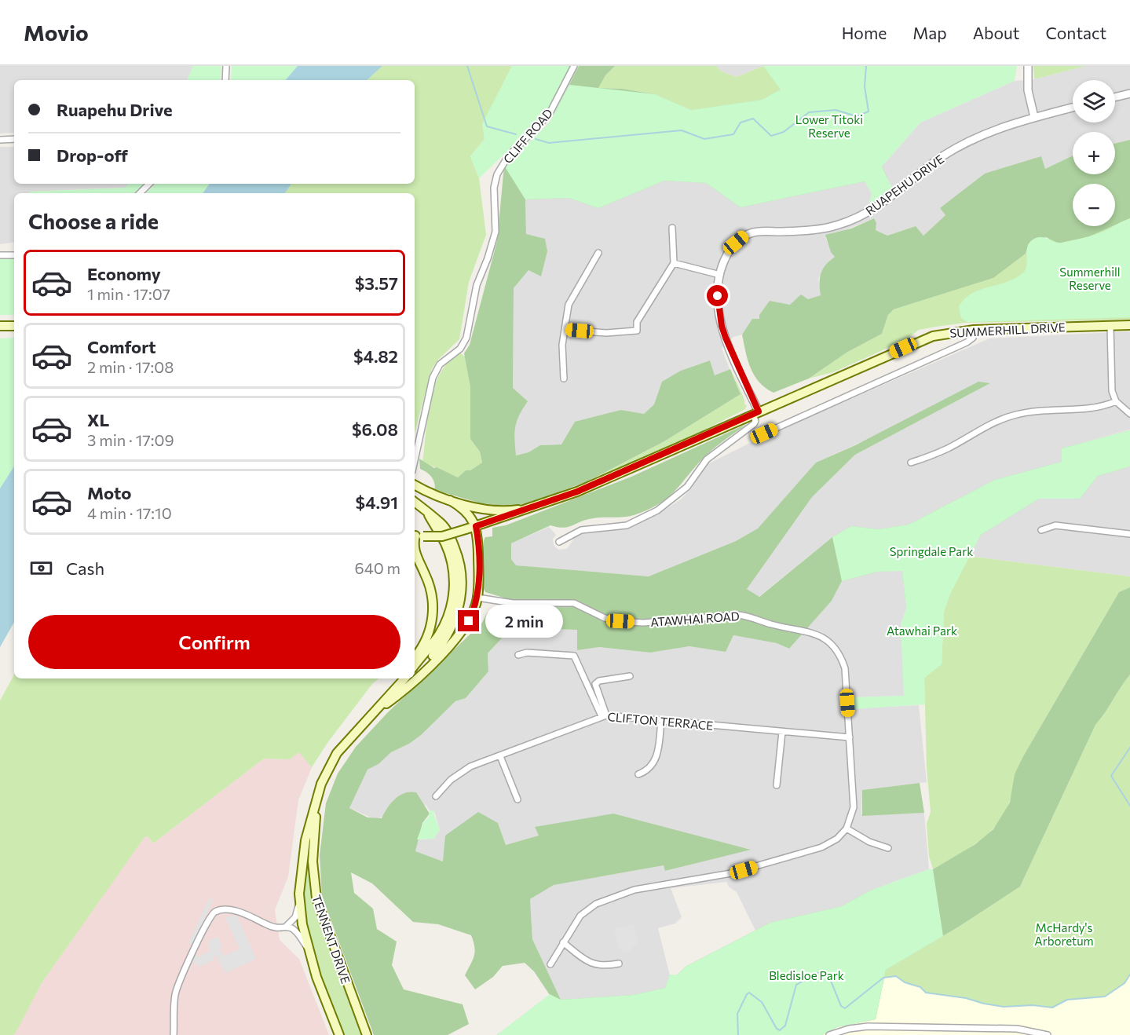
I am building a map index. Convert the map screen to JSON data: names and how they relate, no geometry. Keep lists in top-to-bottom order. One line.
{"streets":{"main road":["SUMMERHILL DRIVE","TENNENT DRIVE"],"street":["CLIFF ROAD","RUAPEHU DRIVE","ATAWHAI ROAD","CLIFTON TERRACE"]},"crossings":[["RUAPEHU DRIVE","SUMMERHILL DRIVE"],["ATAWHAI ROAD","CLIFTON TERRACE"]],"parks":["Lower Titoki Reserve","Summerhill Reserve","Springdale Park","Atawhai Park","McHardy's Arboretum","Bledisloe Park"],"page":{"header":"Movio","nav":["Home","Map","About","Contact"],"map_buttons":["+","−"],"banner":["Ruapehu Drive","Drop-off"],"heading":"Choose a ride","list":[{"name":"Economy","note":"1 min · 17:07","value":"$3.57"},{"name":"Comfort","note":"2 min · 17:08","value":"$4.82"},{"name":"XL","note":"3 min · 17:09","value":"$6.08"},{"name":"Moto","note":"4 min · 17:10","value":"$4.91"}],"pay":["Cash","640 m"],"bubble":"2 min","buttons":"Confirm"}}
